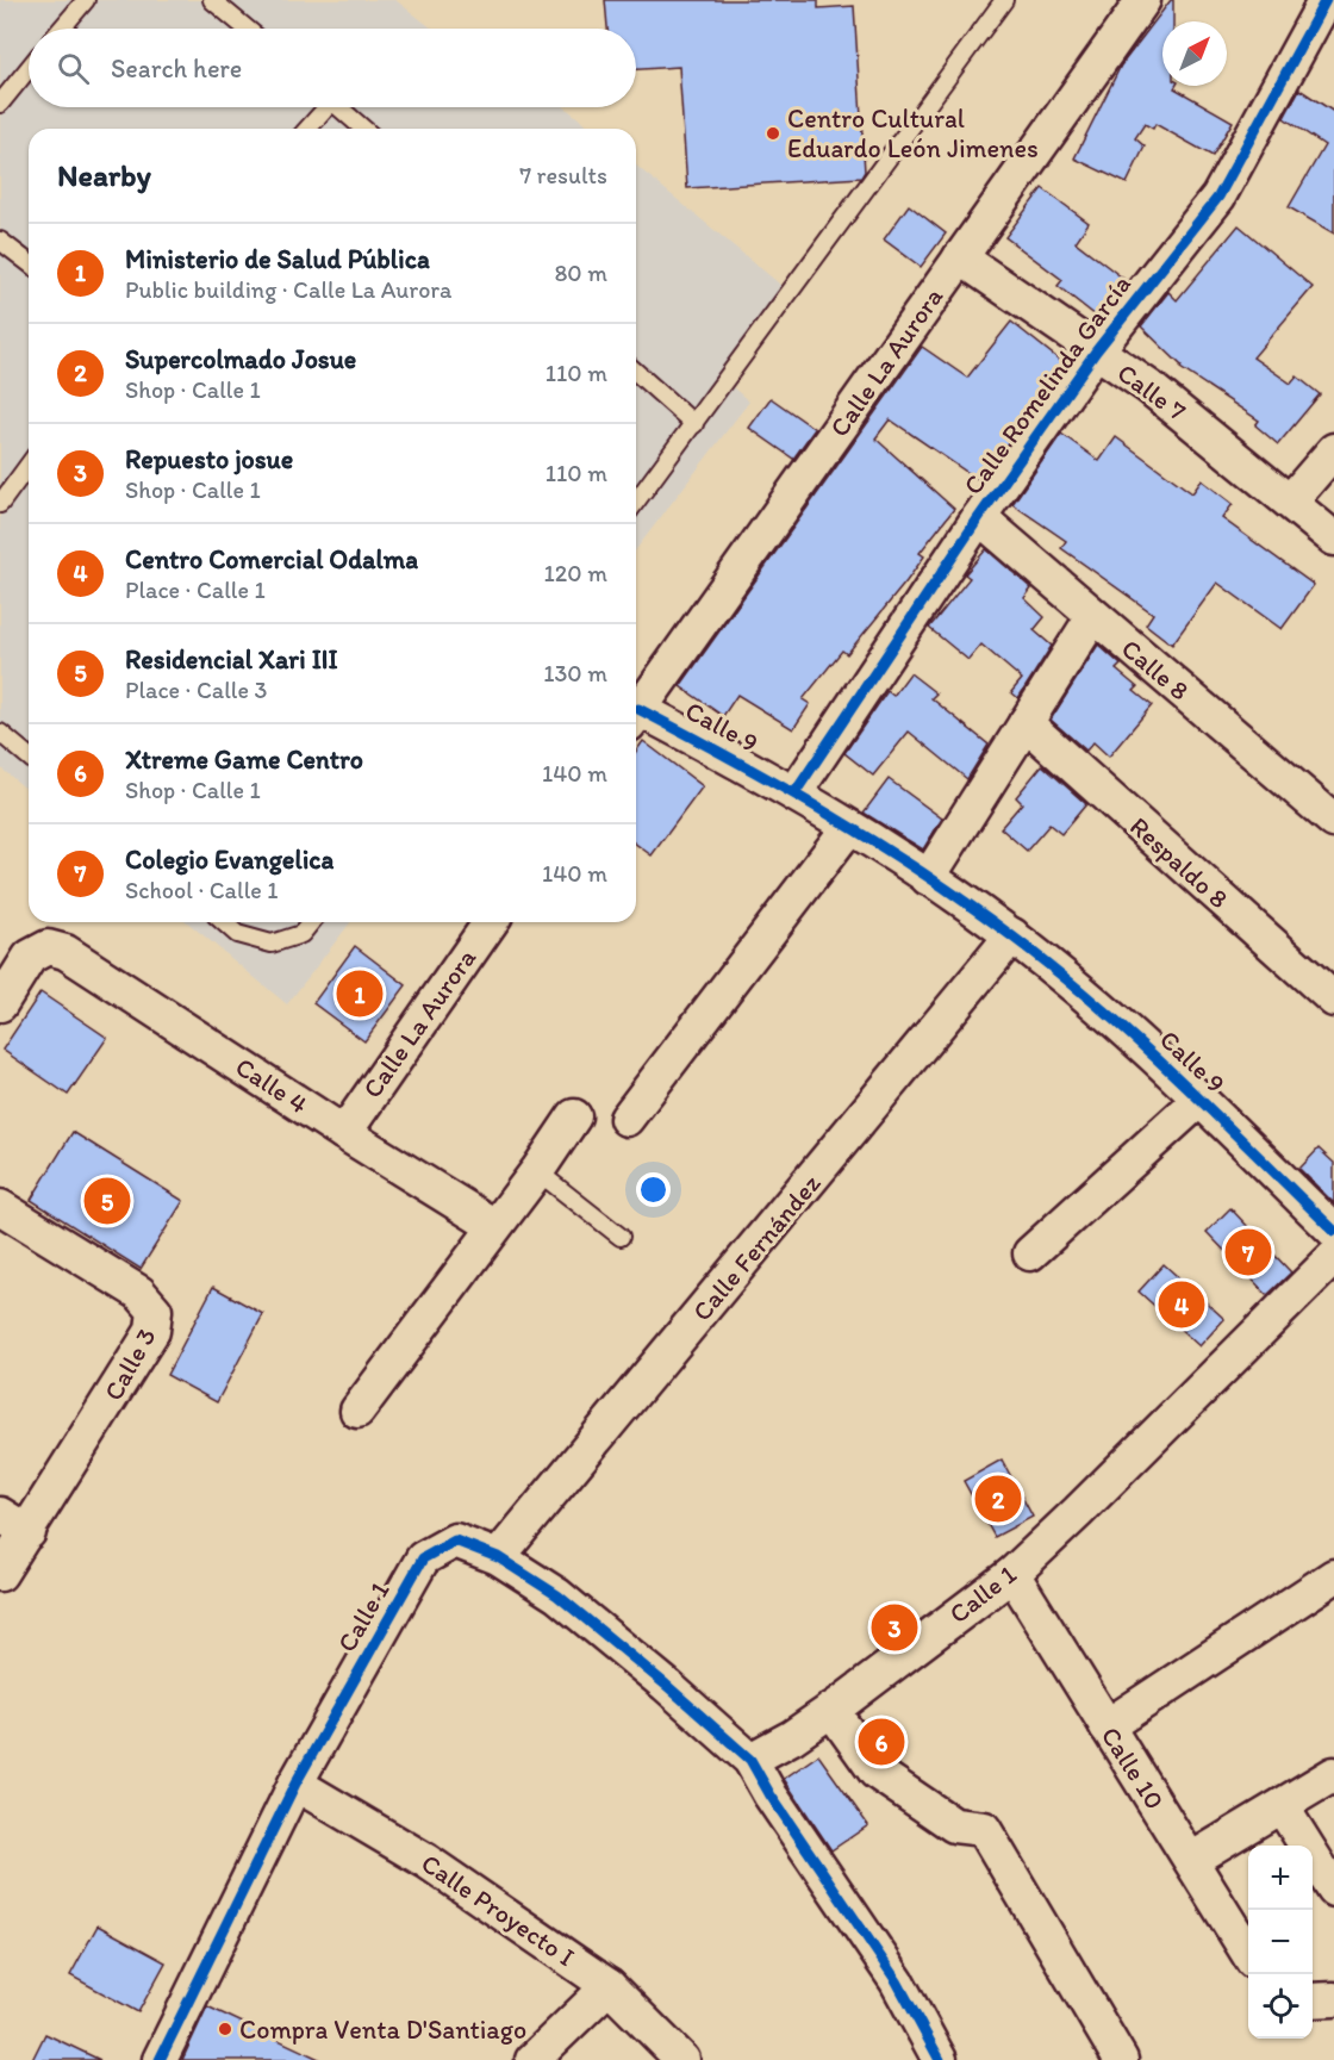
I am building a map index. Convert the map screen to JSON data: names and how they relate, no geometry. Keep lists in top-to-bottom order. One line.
{"streets":{"street":["Calle La Aurora","Calle Romelinda García","Calle 7","Calle 8","Calle 9","Respaldo 8","Calle 4","Calle Fernández","Calle 3","Calle 1","Calle 10","Calle Proyecto I"]},"crossings":[["Calle La Aurora","Calle 7"],["Calle La Aurora","Calle 4"],["Calle Romelinda García","Calle 7"],["Calle Romelinda García","Calle 8"],["Calle Romelinda García","Calle 9"],["Calle 9","Calle Fernández"],["Calle Fernández","Calle 1"],["Calle 1","Calle 10"],["Calle 1","Calle Proyecto I"]],"places":["Centro Cultural Eduardo León Jimenes","Compra Venta D'Santiago"],"north":"top right","page":{"search":"Search here","heading":["Nearby","7 results"],"list":[{"mark":"1","name":"Ministerio de Salud Pública","note":"Public building · Calle La Aurora","value":"80 m"},{"mark":"2","name":"Supercolmado Josue","note":"Shop · Calle 1","value":"110 m"},{"mark":"3","name":"Repuesto josue","note":"Shop · Calle 1","value":"110 m"},{"mark":"4","name":"Centro Comercial Odalma","note":"Place · Calle 1","value":"120 m"},{"mark":"5","name":"Residencial Xari III","note":"Place · Calle 3","value":"130 m"},{"mark":"6","name":"Xtreme Game Centro","note":"Shop · Calle 1","value":"140 m"},{"mark":"7","name":"Colegio Evangelica","note":"School · Calle 1","value":"140 m"}],"pins":["1","5","7","4","2","3","6"],"map_buttons":["+","−"]}}
